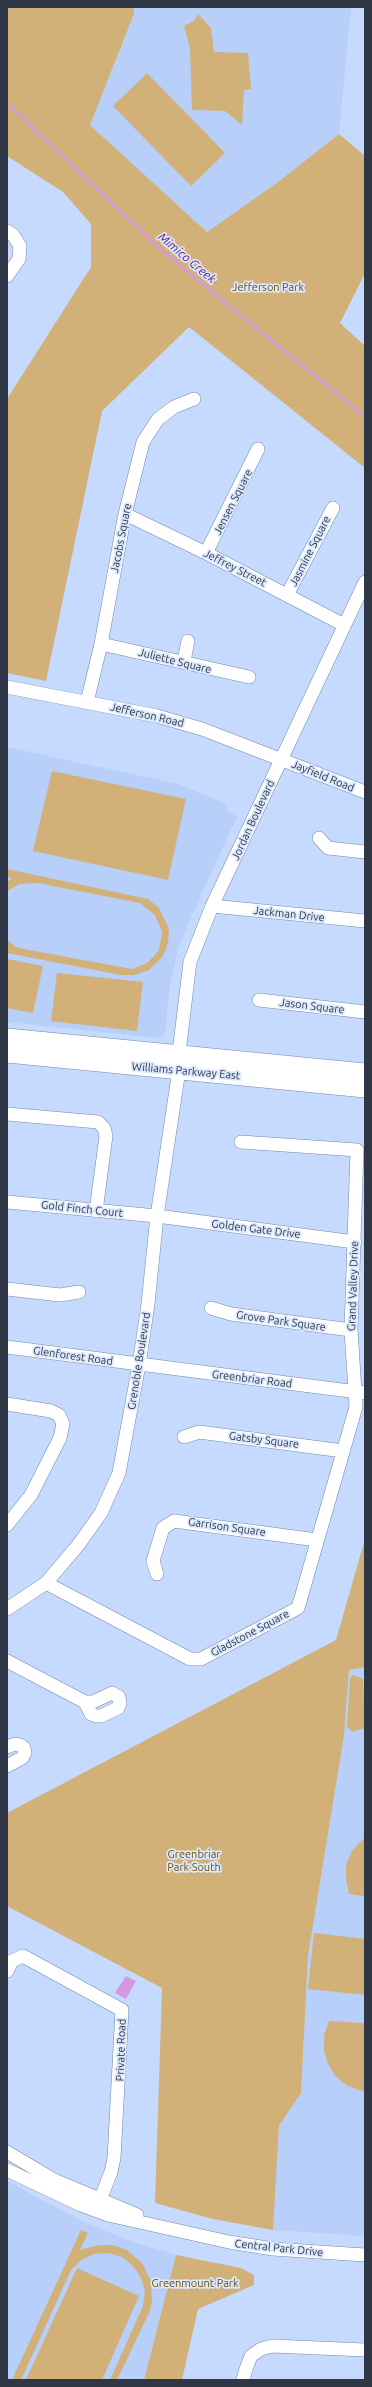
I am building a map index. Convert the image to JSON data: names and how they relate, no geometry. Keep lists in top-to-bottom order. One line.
{"streets":{"main road":["Williams Parkway East"],"street":["Jensen Square","Jacobs Square","Jasmine Square","Jeffrey Street","Juliette Square","Jefferson Road","Jayfield Road","Jordan Boulevard","Jackman Drive","Jason Square","Gold Finch Court","Golden Gate Drive","Grand Valley Drive","Grove Park Square","Glenforest Road","Grenoble Boulevard","Greenbriar Road","Gatsby Square","Garrison Square","Gladstone Square","Private Road","Central Park Drive"]},"crossings":[["Jensen Square","Jeffrey Street"],["Jacobs Square","Jeffrey Street"],["Jacobs Square","Juliette Square"],["Jacobs Square","Jefferson Road"],["Jasmine Square","Jeffrey Street"],["Jeffrey Street","Jordan Boulevard"],["Jefferson Road","Jayfield Road"],["Jefferson Road","Jordan Boulevard"],["Jayfield Road","Jordan Boulevard"],["Jordan Boulevard","Jackman Drive"],["Jordan Boulevard","Williams Parkway East"],["Jordan Boulevard","Grenoble Boulevard"],["Williams Parkway East","Grenoble Boulevard"],["Gold Finch Court","Golden Gate Drive"],["Gold Finch Court","Grenoble Boulevard"],["Golden Gate Drive","Grand Valley Drive"],["Golden Gate Drive","Grenoble Boulevard"],["Grand Valley Drive","Grove Park Square"],["Grand Valley Drive","Greenbriar Road"],["Grand Valley Drive","Gladstone Square"],["Glenforest Road","Grenoble Boulevard"],["Glenforest Road","Greenbriar Road"],["Grenoble Boulevard","Greenbriar Road"],["Grenoble Boulevard","Gladstone Square"],["Greenbriar Road","Gladstone Square"],["Gatsby Square","Gladstone Square"],["Garrison Square","Gladstone Square"],["Private Road","Central Park Drive"]],"water":["Mimico Creek"],"parks":["Jefferson Park","Greenbriar Park South","Greenmount Park"]}
